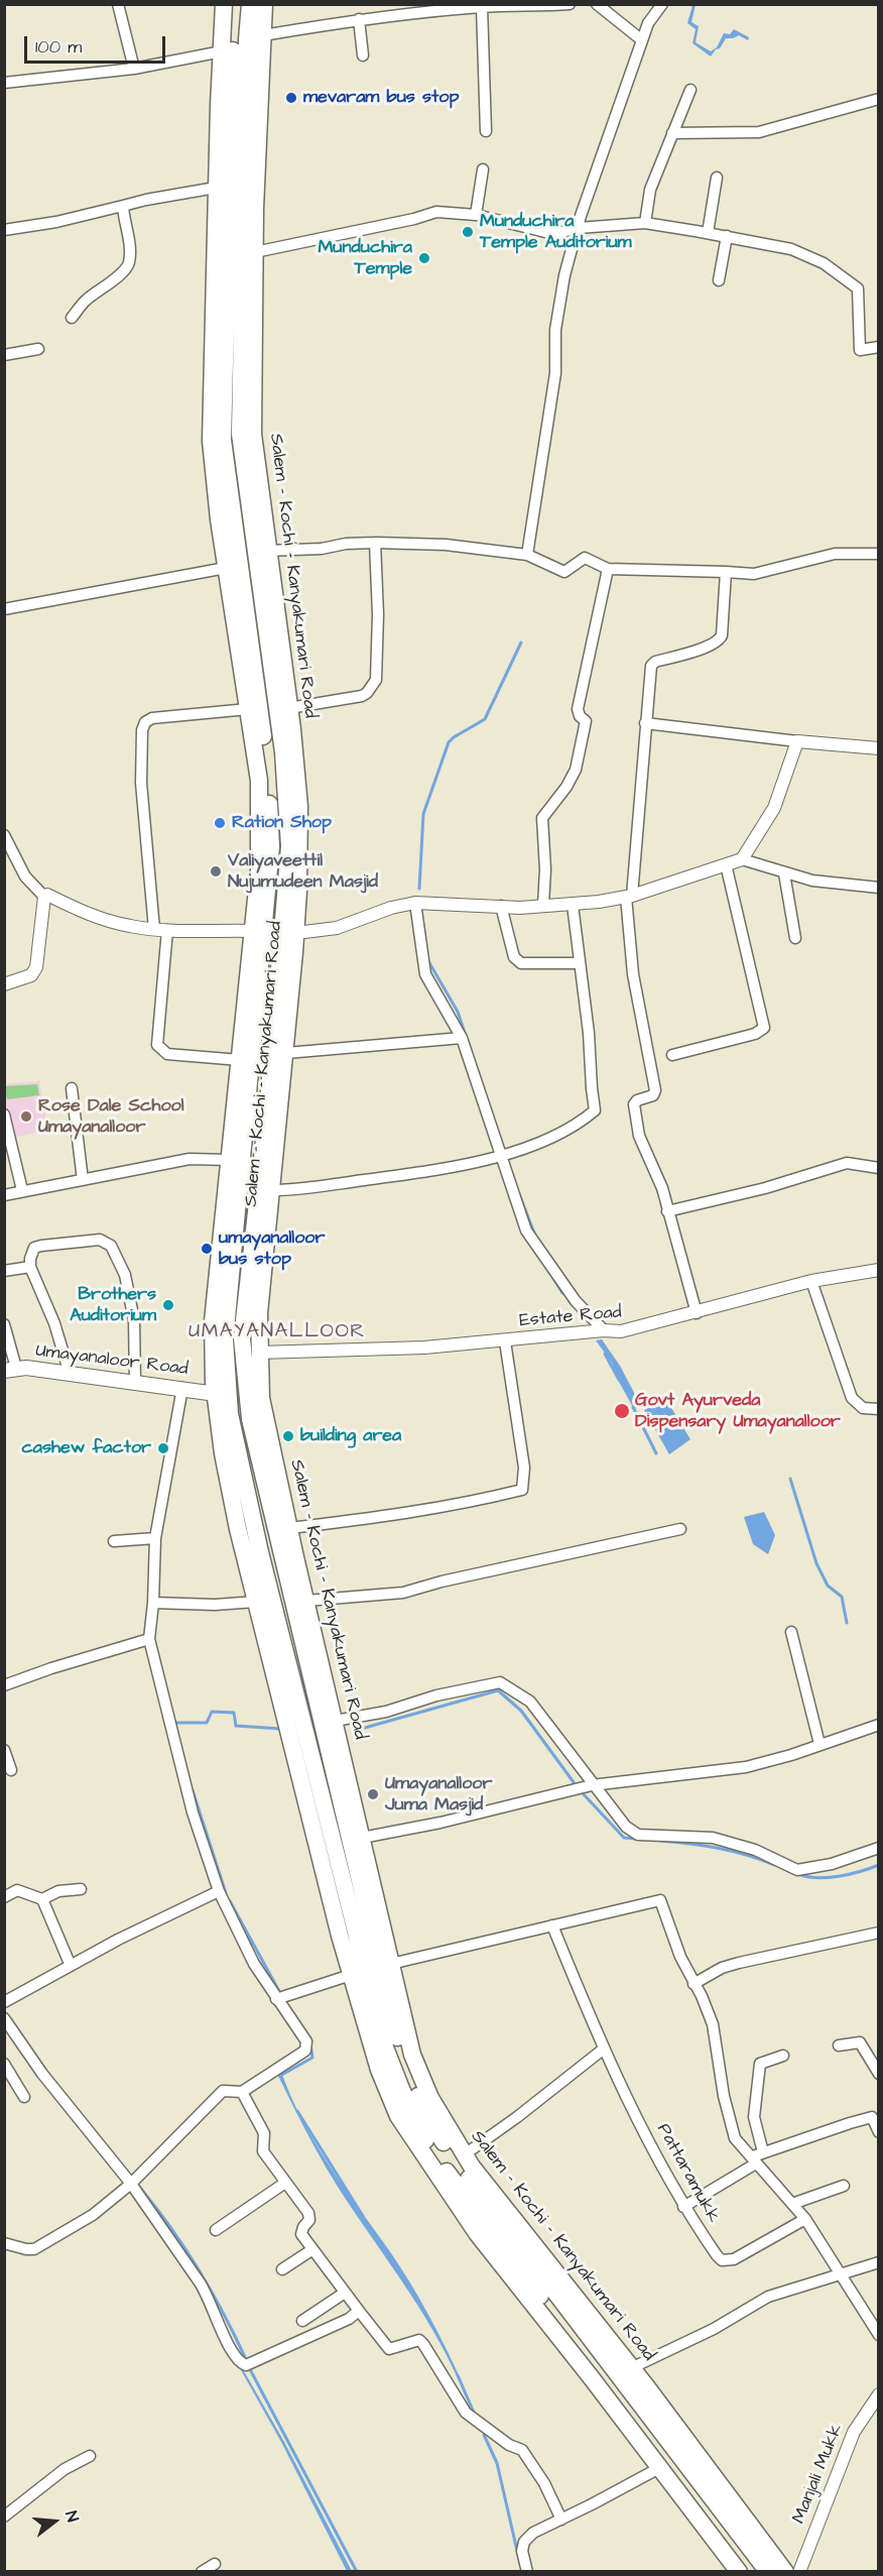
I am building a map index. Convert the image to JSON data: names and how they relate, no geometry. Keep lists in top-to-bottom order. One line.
{"streets":{"highway":["Salem - Kochi - Kanyakumari Road"],"main road":["Umayanaloor Road"],"street":["Estate Road","Pattaramukk","Manjali Mukk"]},"crossings":[["Salem - Kochi - Kanyakumari Road","Estate Road"],["Salem - Kochi - Kanyakumari Road","Umayanaloor Road"]],"districts":["UMAYANALLOOR"],"places":["mevaram bus stop","Munduchira Temple Auditorium","Munduchira Temple","Ration Shop","Valiyaveettil Nujumudeen Masjid","Rose Dale School Umayanalloor","umayanalloor bus stop","Brothers Auditorium","Govt Ayurveda Dispensary Umayanalloor","building area","cashew factor","Umayanalloor Juma Masjid"],"scale_bar":"100 m","north":"right"}
